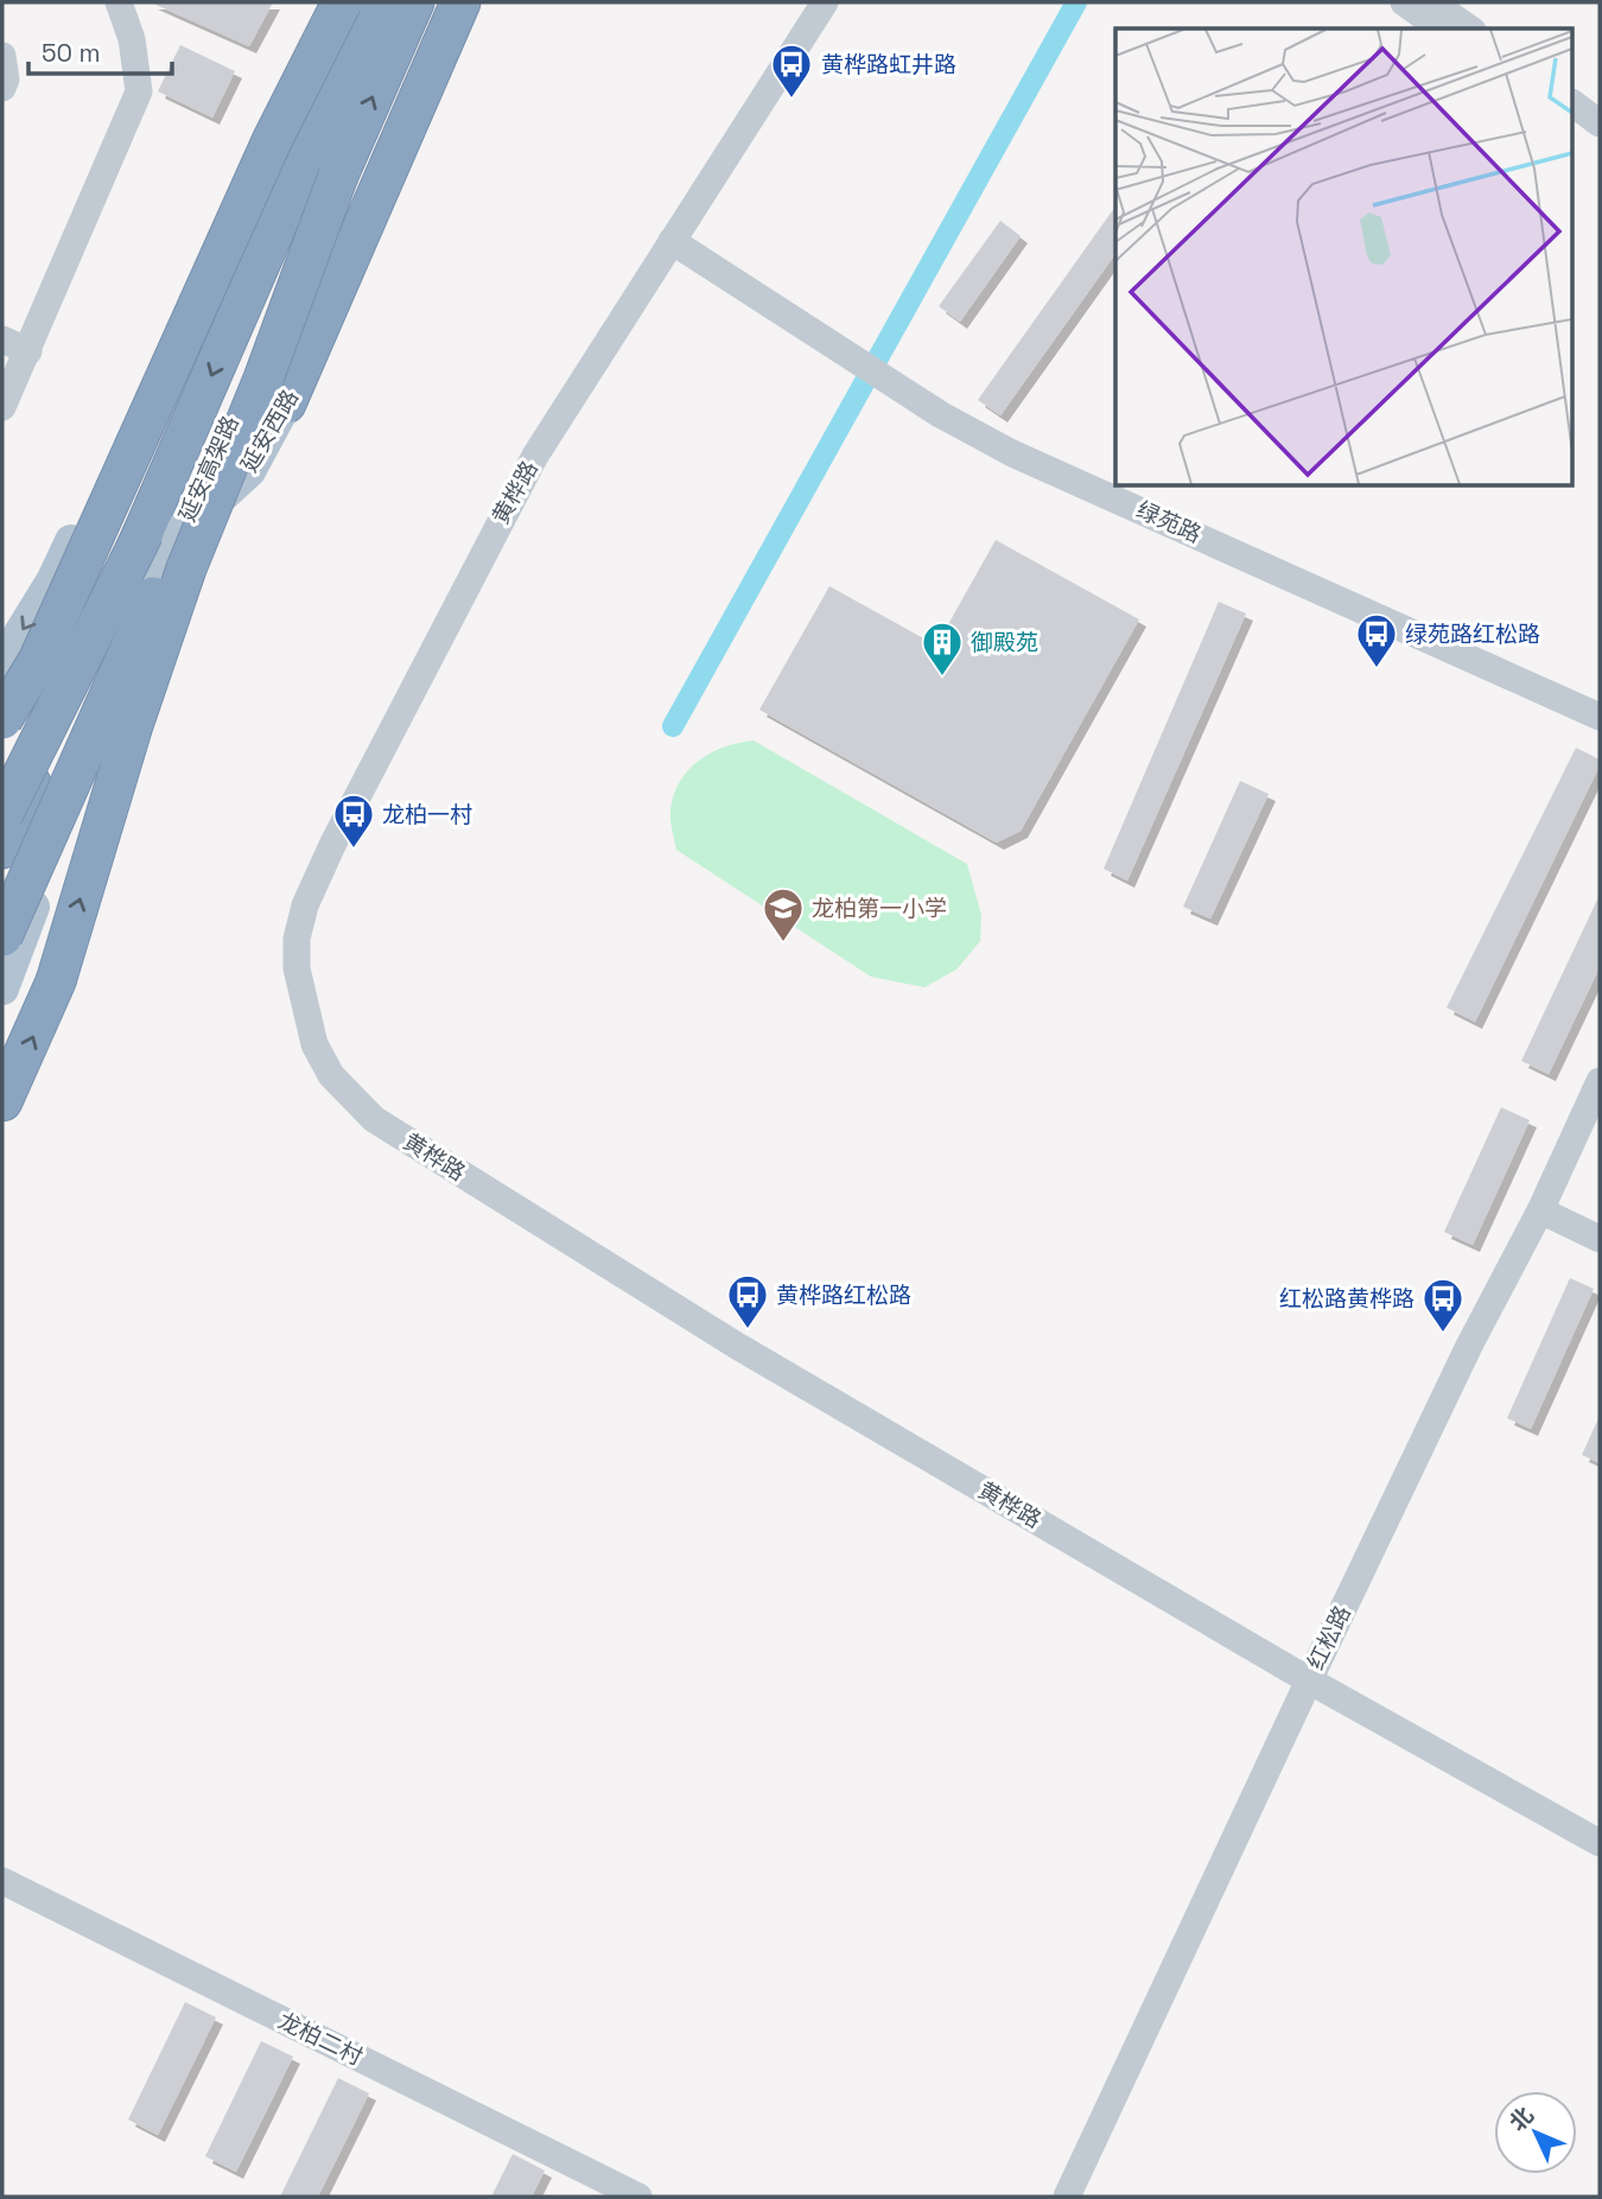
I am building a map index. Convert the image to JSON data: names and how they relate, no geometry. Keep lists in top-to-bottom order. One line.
{"streets":{"highway":["延安高架路"],"main road":["延安西路"],"street":["黄桦路","绿苑路","红松路","龙柏二村"]},"crossings":[["黄桦路","绿苑路"],["黄桦路","红松路"]],"places":{"bus stop":["黄桦路虹井路","绿苑路红松路","龙柏一村","黄桦路红松路","红松路黄桦路"],"building":["御殿苑"],"school or university":["龙柏第一小学"]},"scale_bar":"50 m","north":"top left"}
